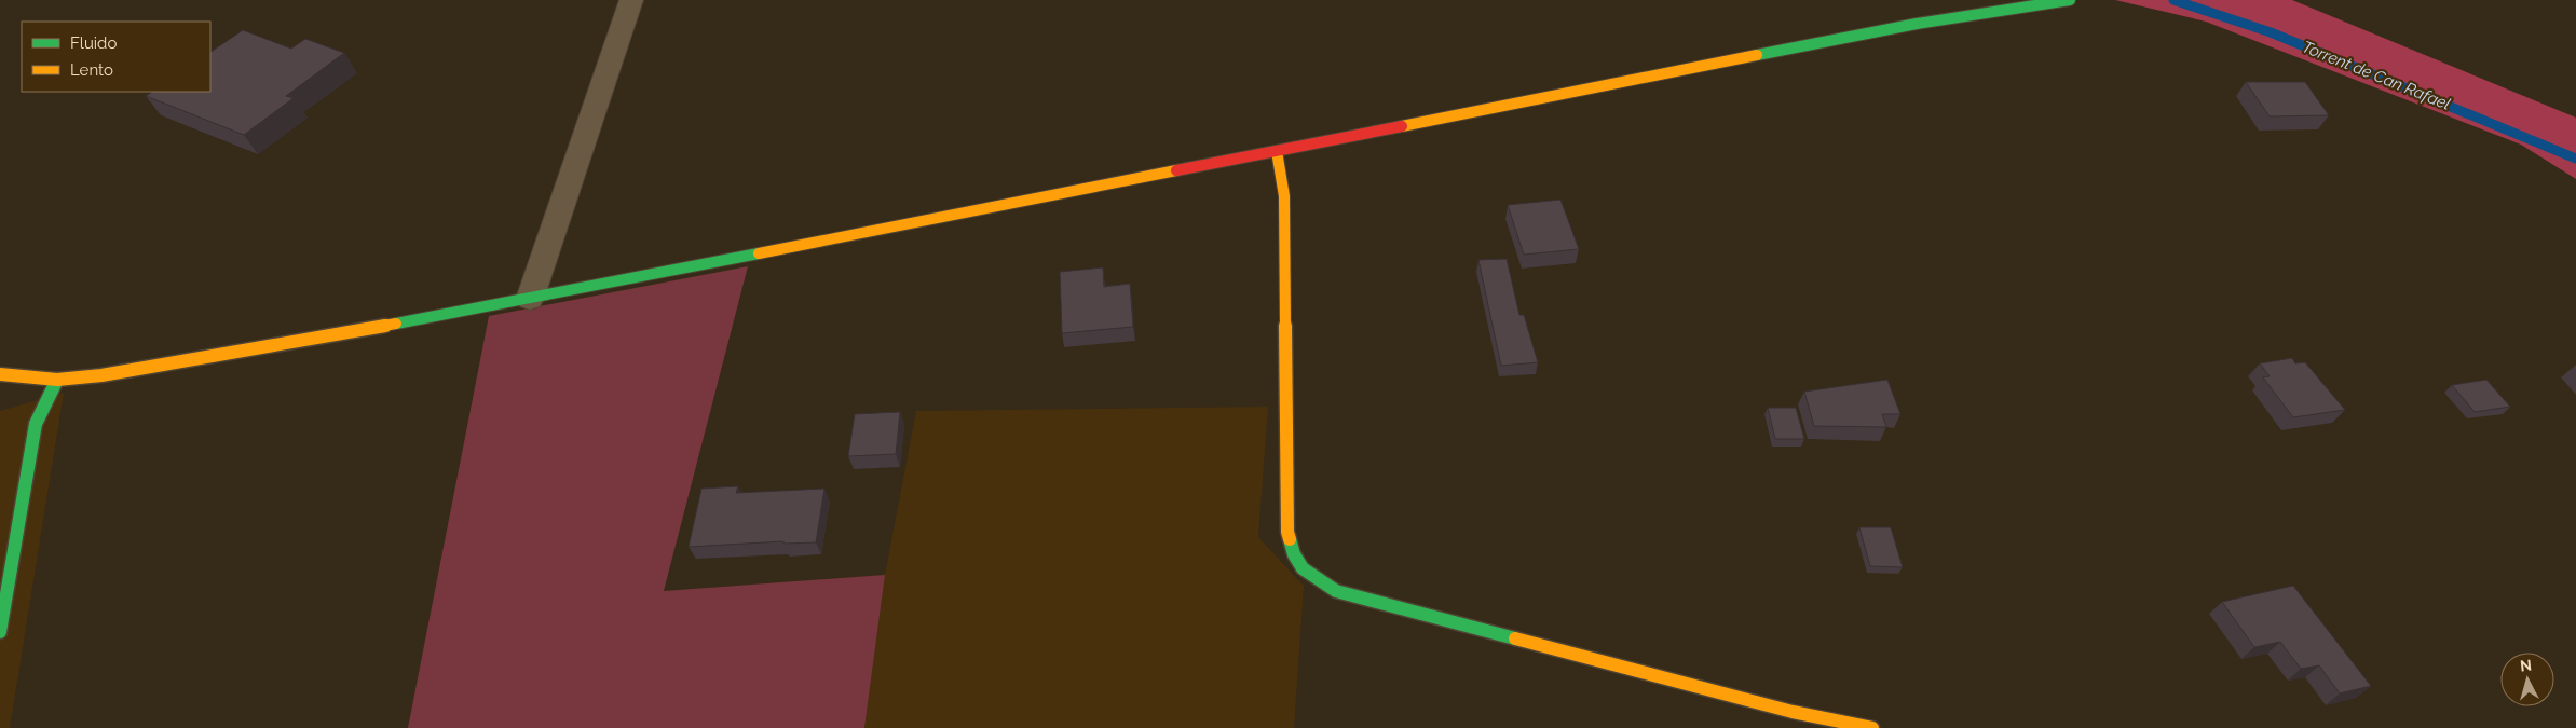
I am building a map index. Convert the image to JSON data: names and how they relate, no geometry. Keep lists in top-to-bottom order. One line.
{"water":["Torrent de Can Rafael"],"legend":["Fluido","Lento"],"north":"top"}
